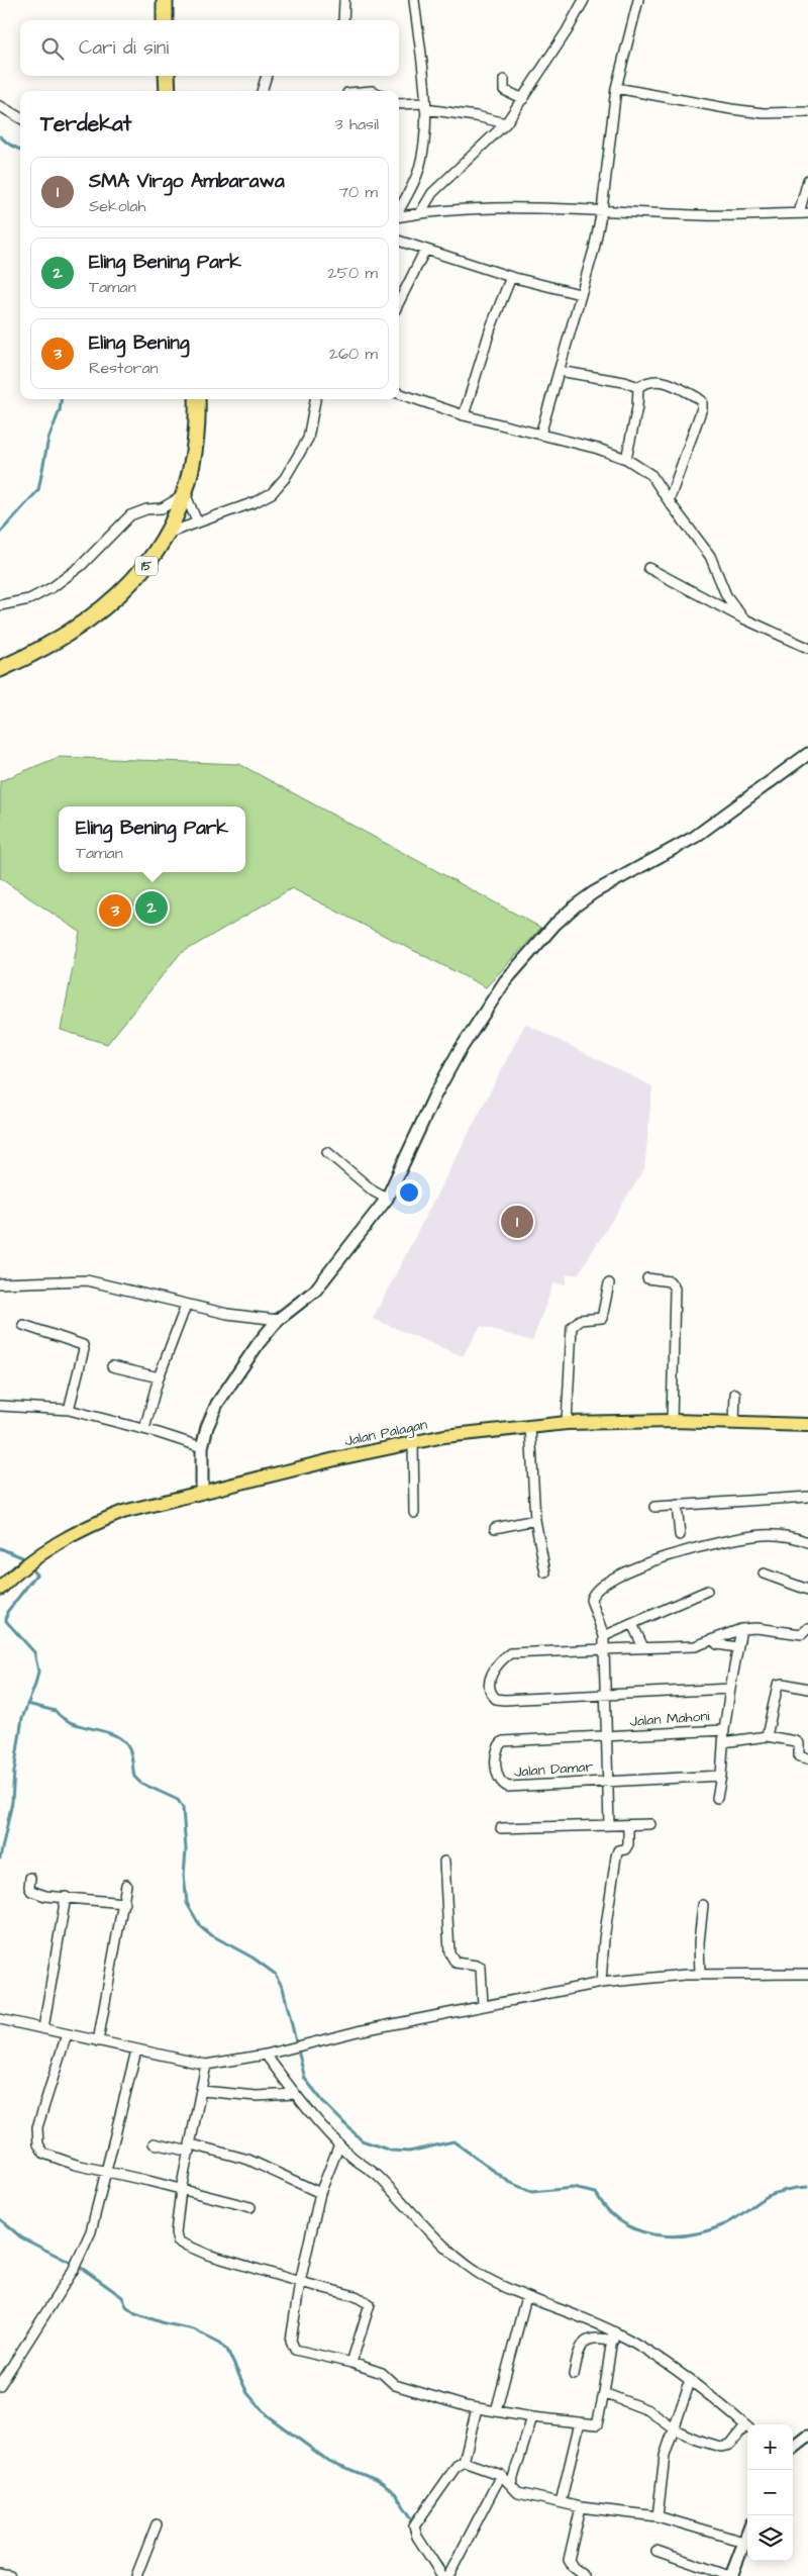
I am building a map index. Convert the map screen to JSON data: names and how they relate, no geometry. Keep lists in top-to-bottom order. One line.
{"streets":{"highway":["15"],"main road":["Jalan Palagan"],"street":["Jalan Mahoni","Jalan Damar"]},"crossings":[["Jalan Mahoni","Jalan Damar"]],"page":{"search":"Cari di sini","heading":["Terdekat","3 hasil"],"list":[{"mark":"1","name":"SMA Virgo Ambarawa","note":"Sekolah","value":"70 m"},{"mark":"2","name":"Eling Bening Park","note":"Taman","value":"250 m"},{"mark":"3","name":"Eling Bening","note":"Restoran","value":"260 m"}],"popup":["Eling Bening Park","Taman"],"pins":["2","3","1"],"map_buttons":["+","−"]}}
